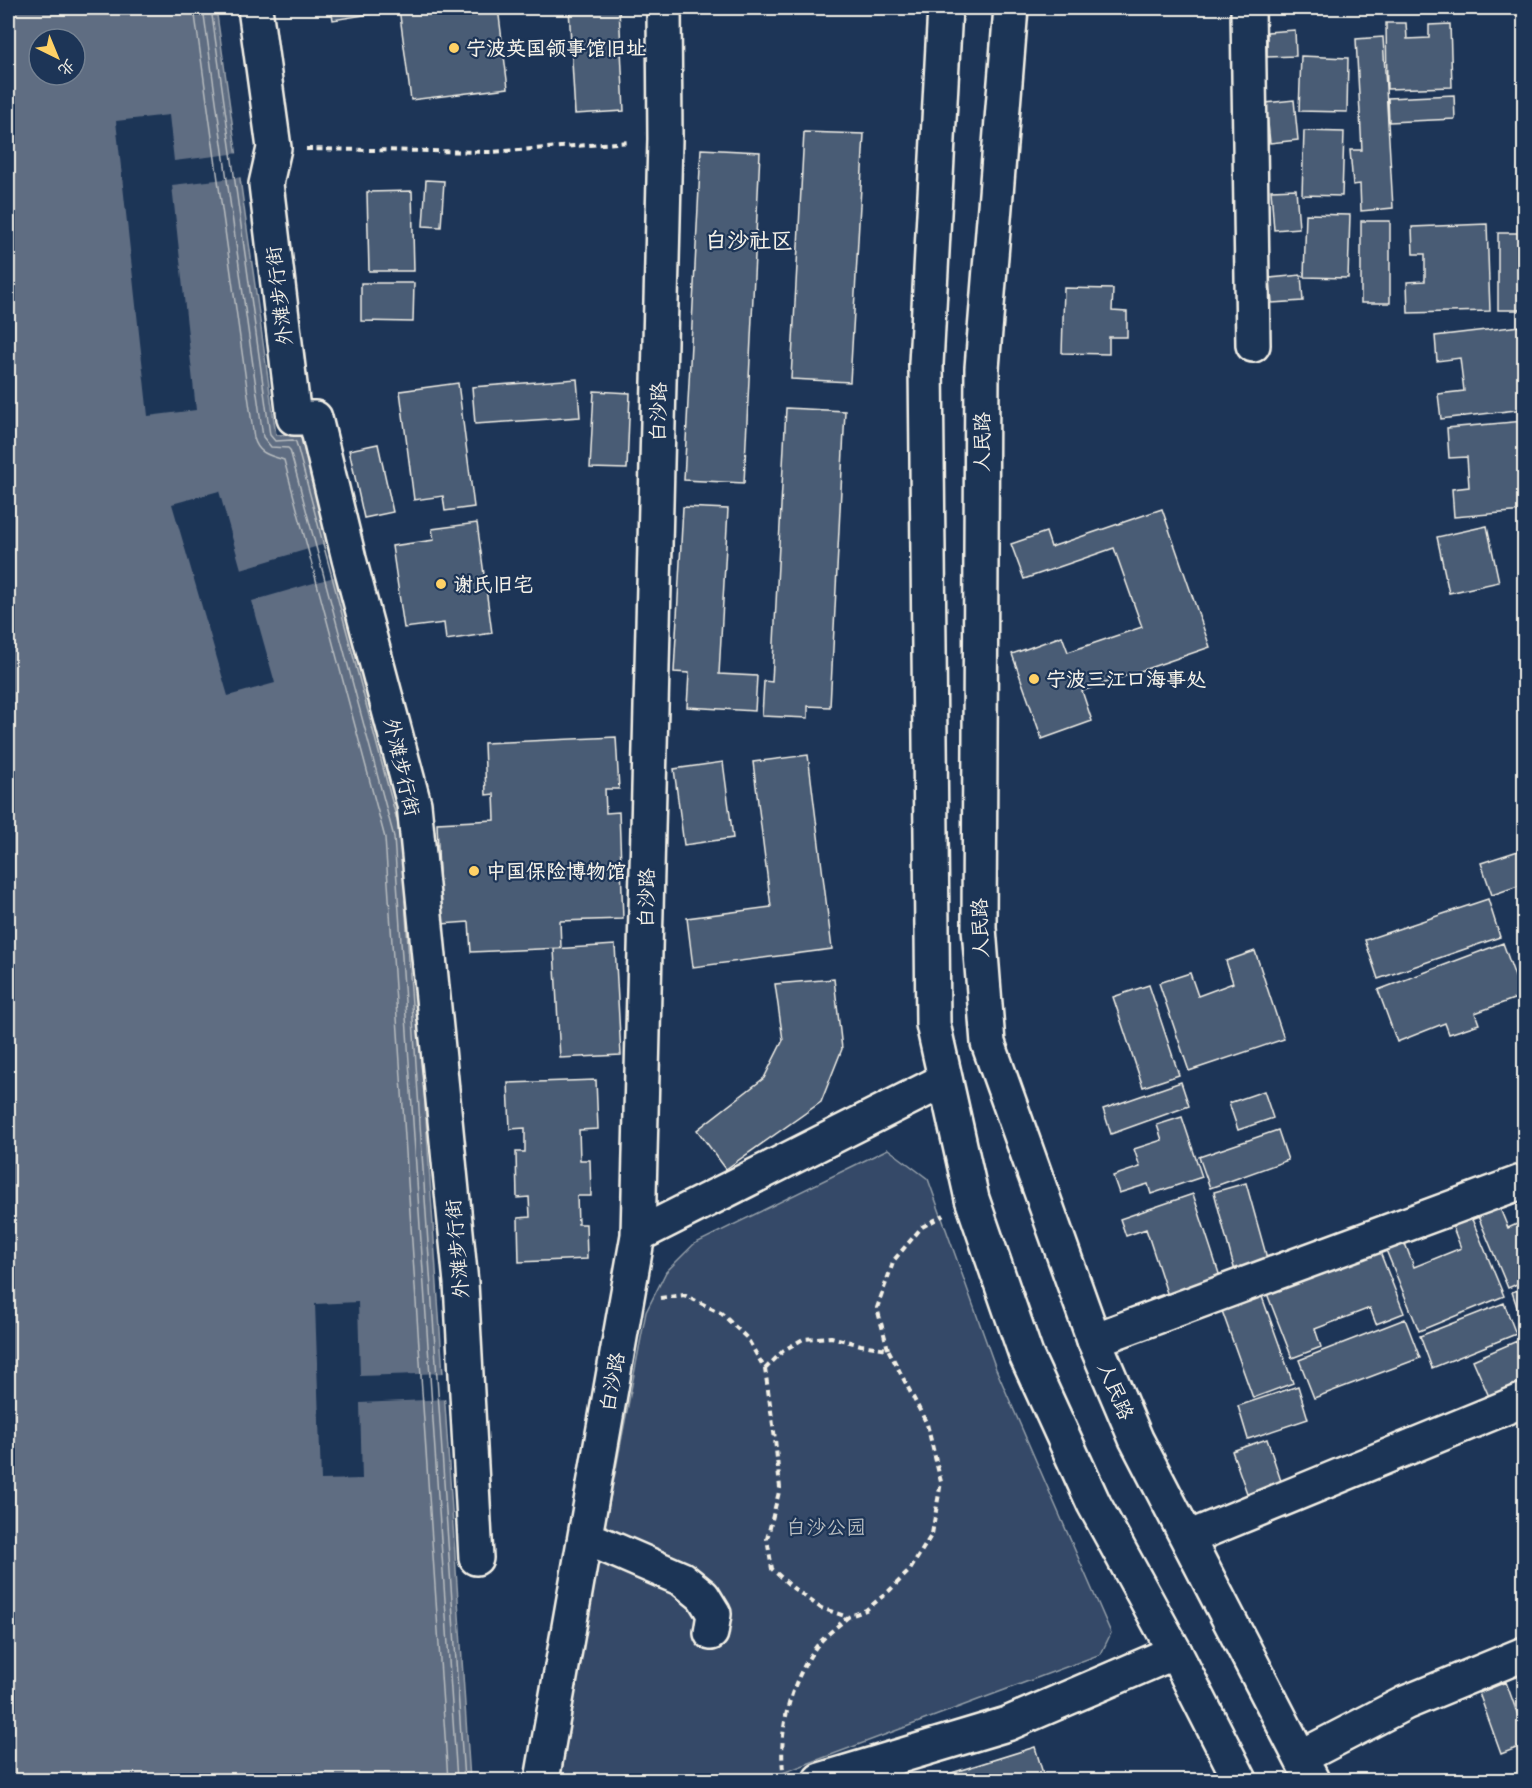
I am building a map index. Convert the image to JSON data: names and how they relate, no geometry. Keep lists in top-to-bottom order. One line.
{"streets":{"street":["外滩步行街","白沙路","人民路"]},"districts":["白沙社区"],"parks":["白沙公园"],"places":["宁波英国领事馆旧址","谢氏旧宅","宁波三江口海事处","中国保险博物馆"],"north":"bottom right"}
